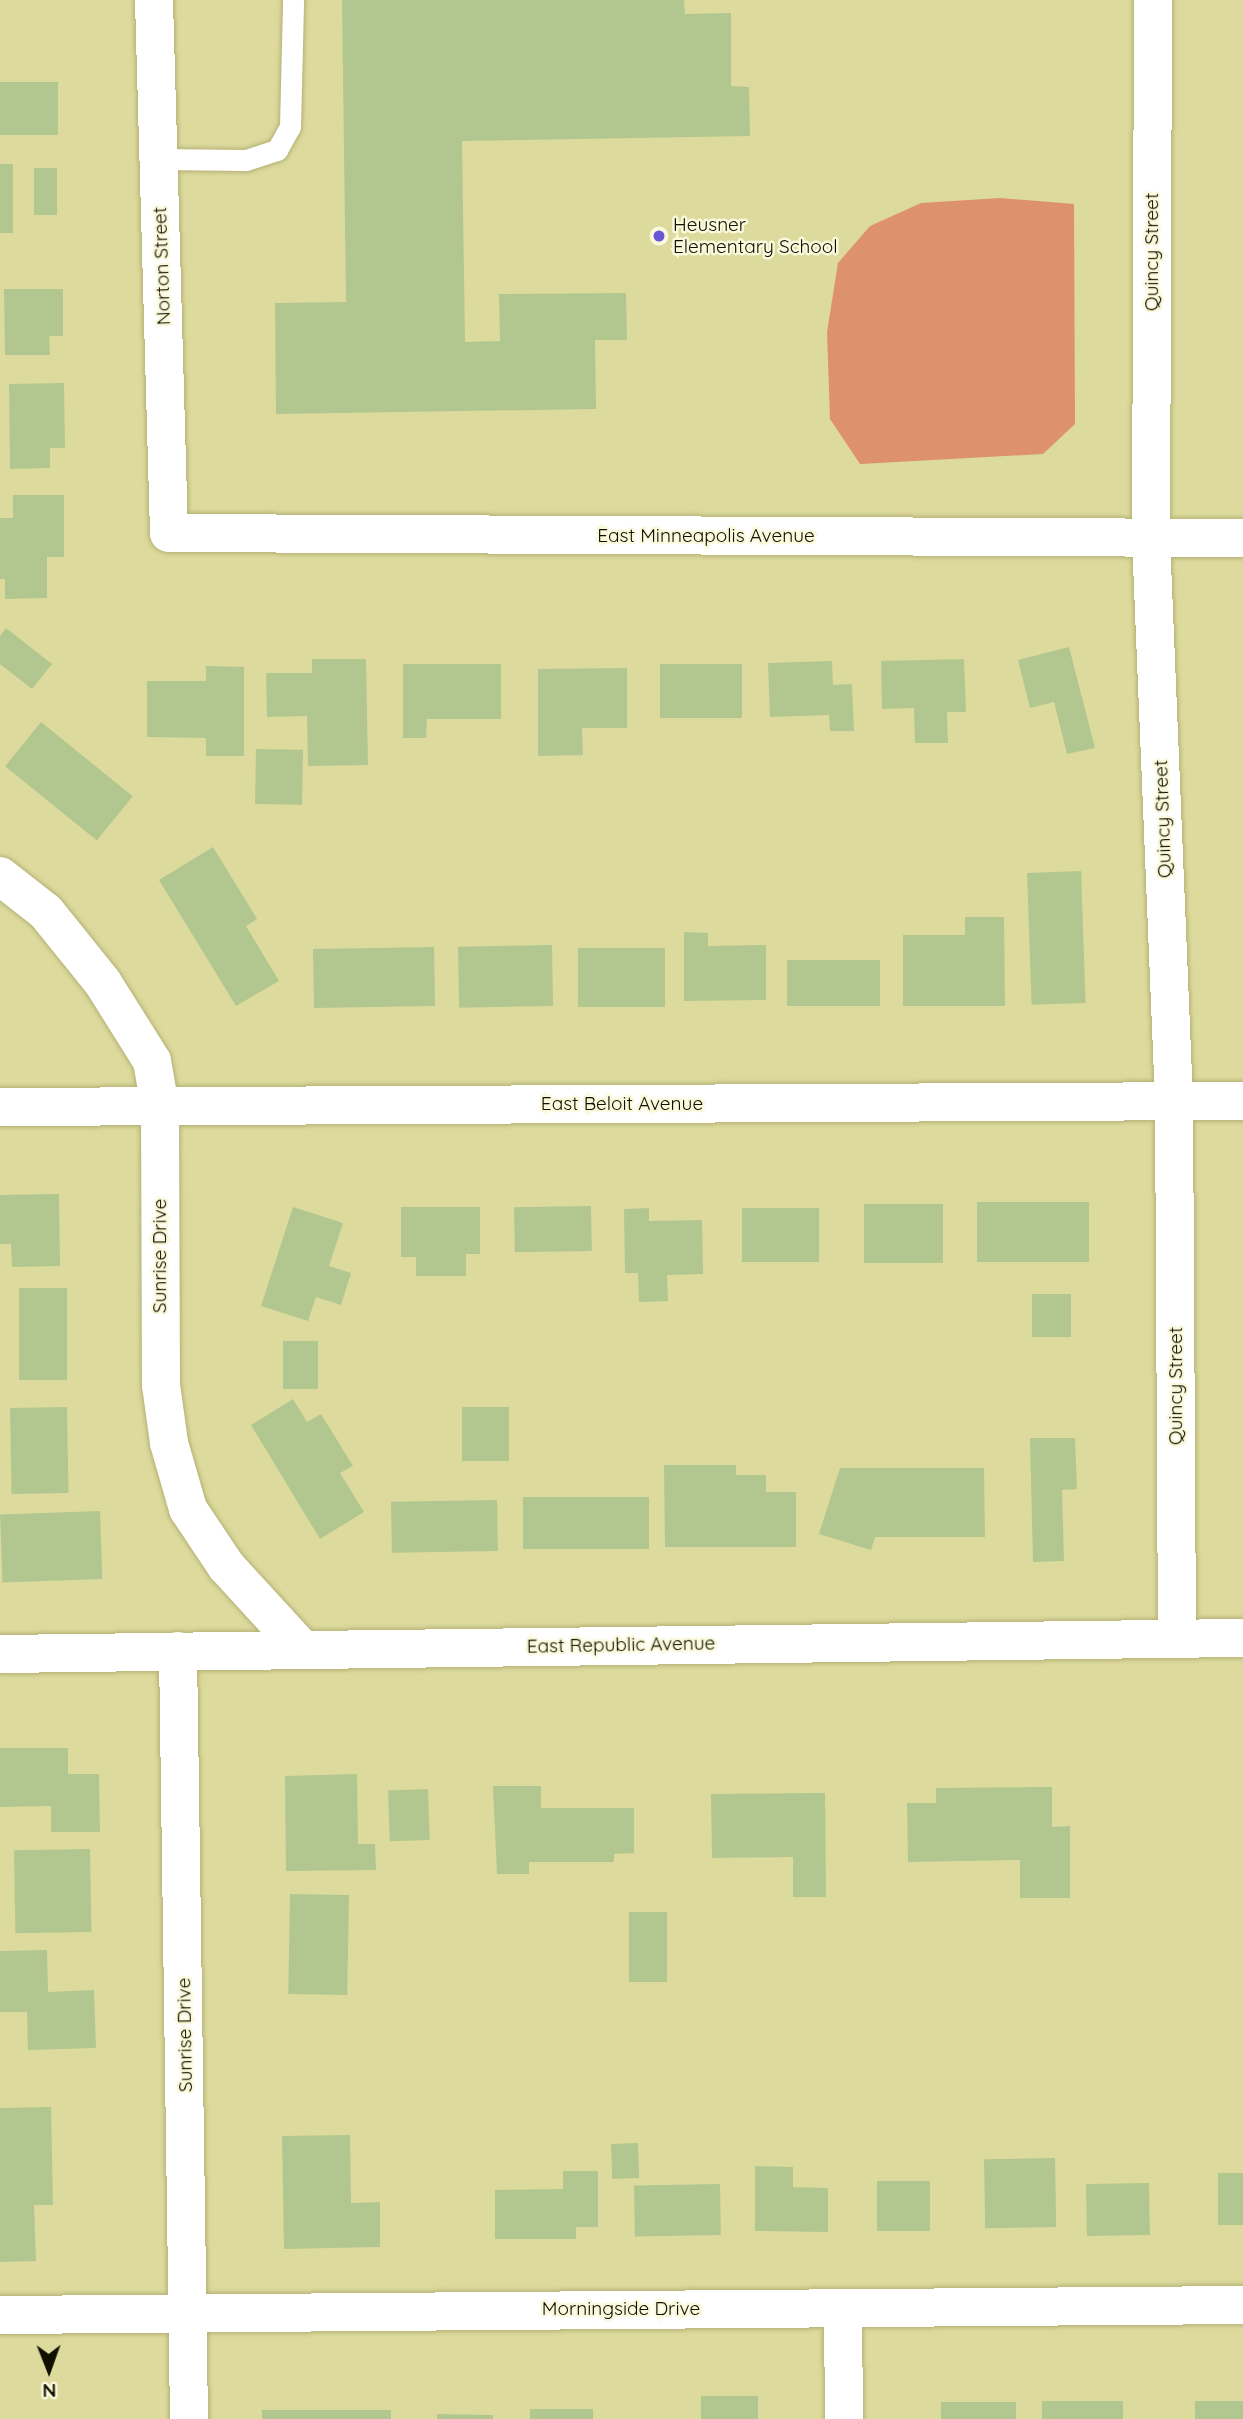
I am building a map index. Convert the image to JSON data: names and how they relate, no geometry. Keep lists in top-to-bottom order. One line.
{"streets":{"street":["Quincy Street","Norton Street","East Minneapolis Avenue","East Beloit Avenue","Sunrise Drive","East Republic Avenue","Morningside Drive"]},"crossings":[["Quincy Street","East Minneapolis Avenue"],["Quincy Street","East Beloit Avenue"],["Quincy Street","East Republic Avenue"],["Norton Street","East Minneapolis Avenue"],["East Beloit Avenue","Sunrise Drive"],["Sunrise Drive","East Republic Avenue"],["Sunrise Drive","Morningside Drive"]],"places":["Heusner Elementary School"],"north":"bottom"}
